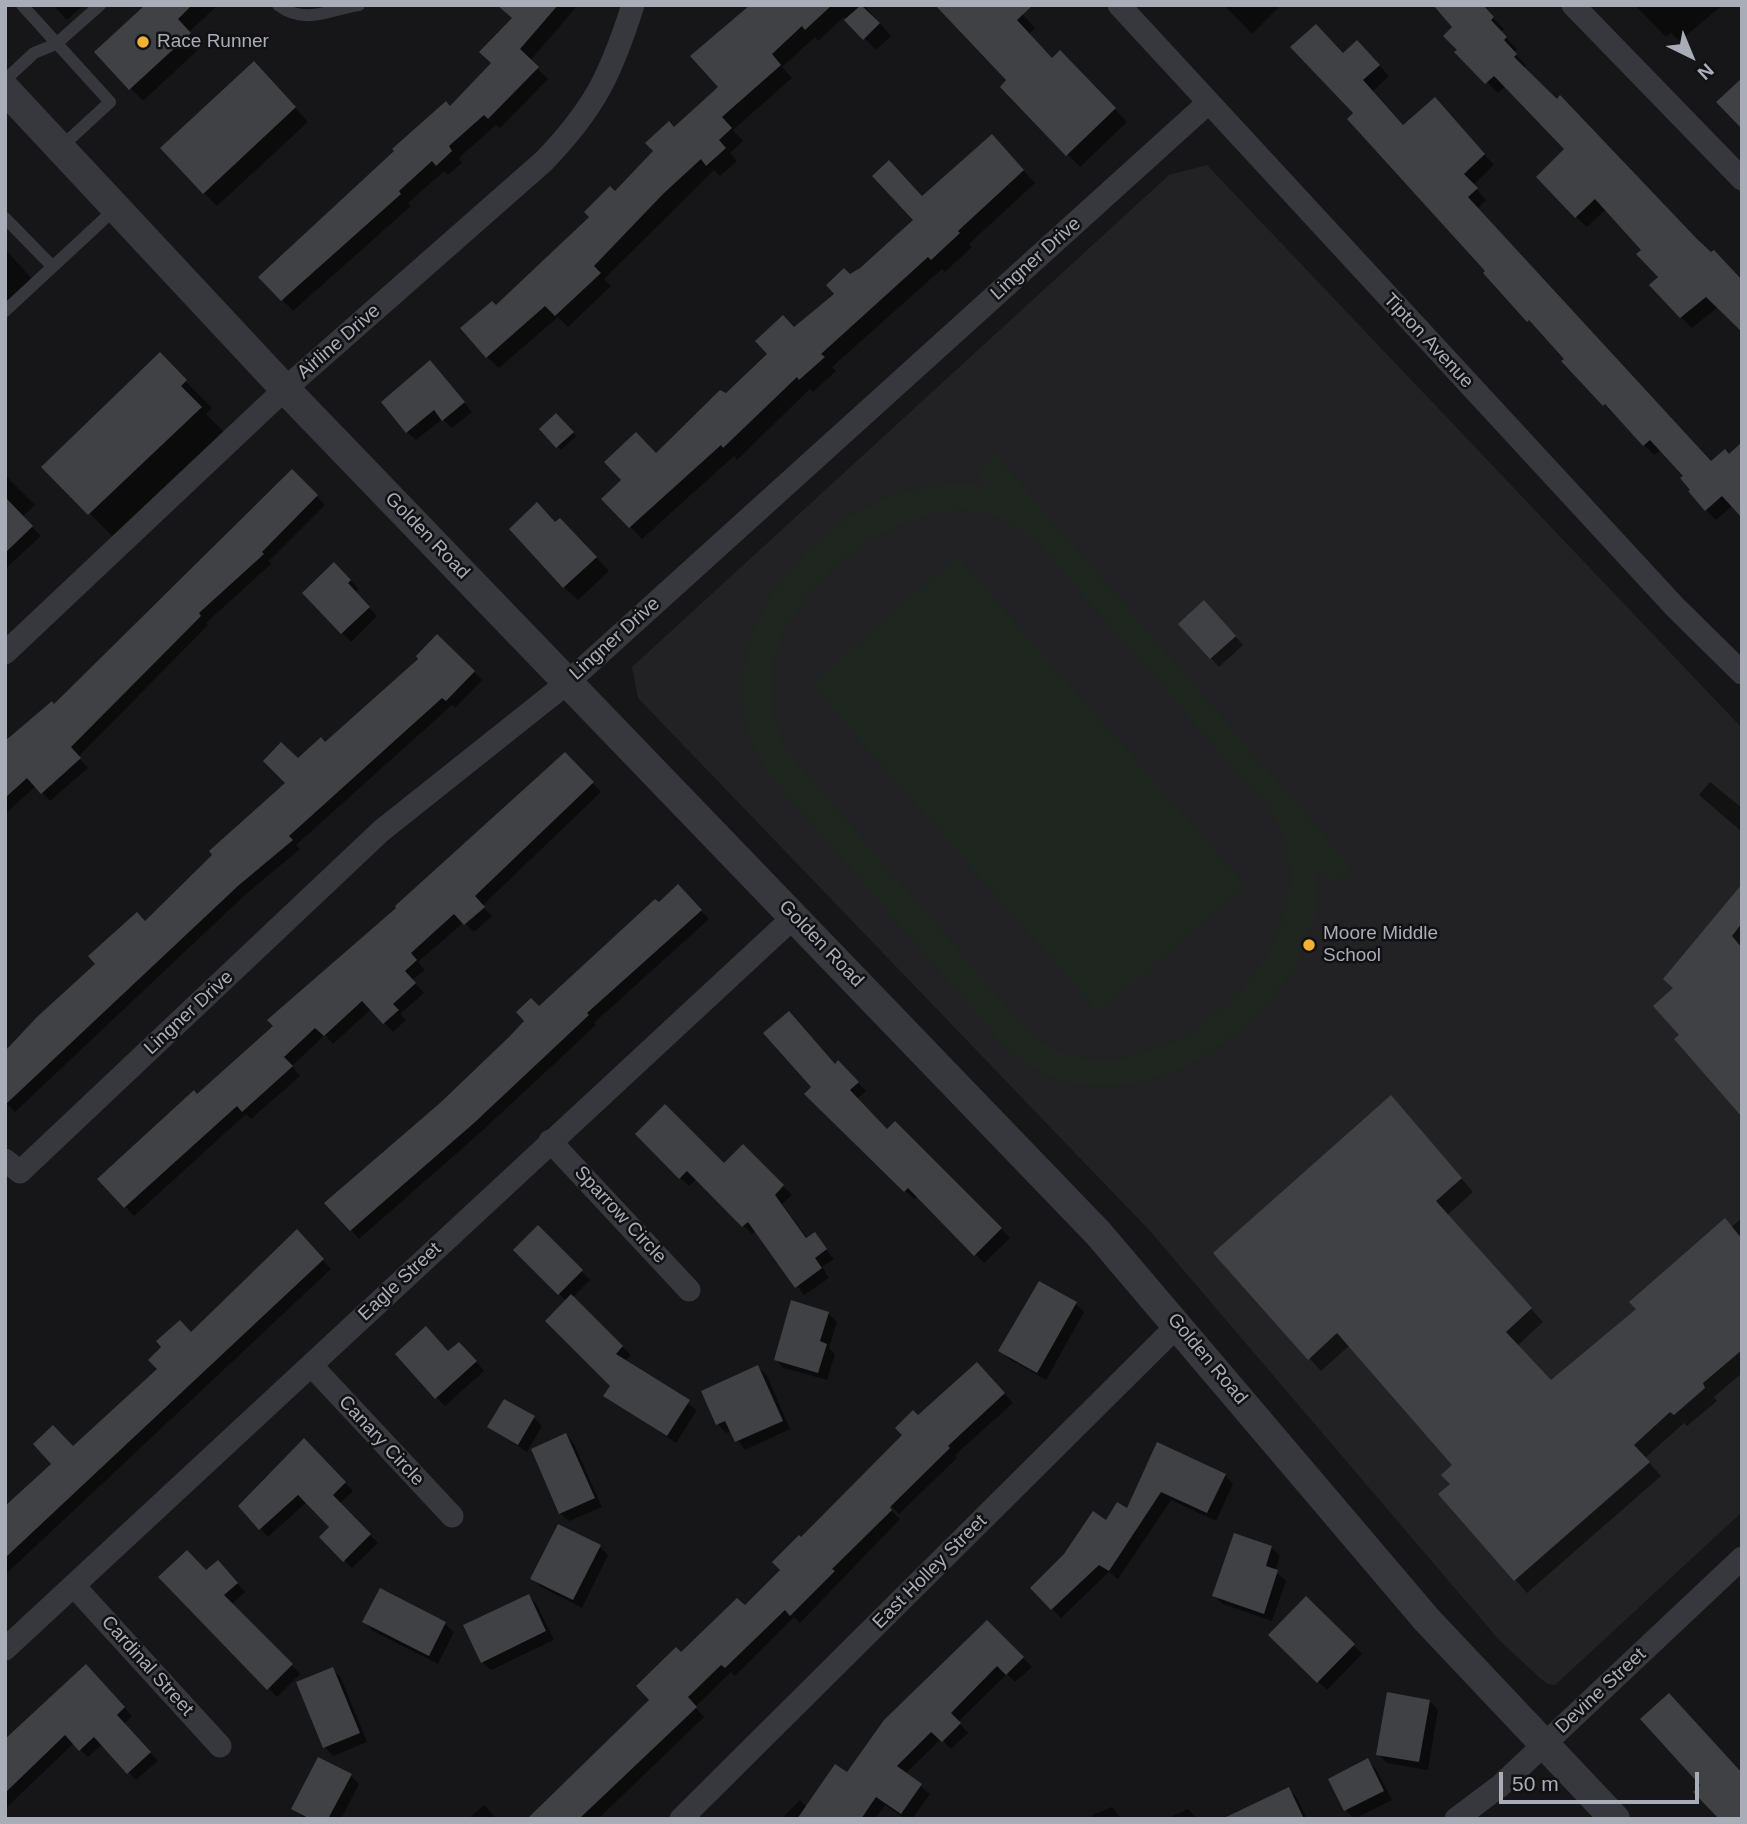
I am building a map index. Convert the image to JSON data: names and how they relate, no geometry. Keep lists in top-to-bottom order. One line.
{"streets":{"street":["Lingner Drive","Tipton Avenue","Airline Drive","Golden Road","Sparrow Circle","Eagle Street","Canary Circle","East Holley Street","Cardinal Street","Devine Street"]},"crossings":[["Lingner Drive","Tipton Avenue"],["Lingner Drive","Golden Road"],["Airline Drive","Golden Road"],["Golden Road","Eagle Street"],["Golden Road","East Holley Street"],["Golden Road","Devine Street"],["Sparrow Circle","Eagle Street"],["Eagle Street","Canary Circle"],["Eagle Street","Cardinal Street"]],"places":["Race Runner","Moore Middle School"],"scale_bar":"50 m","north":"bottom right"}
